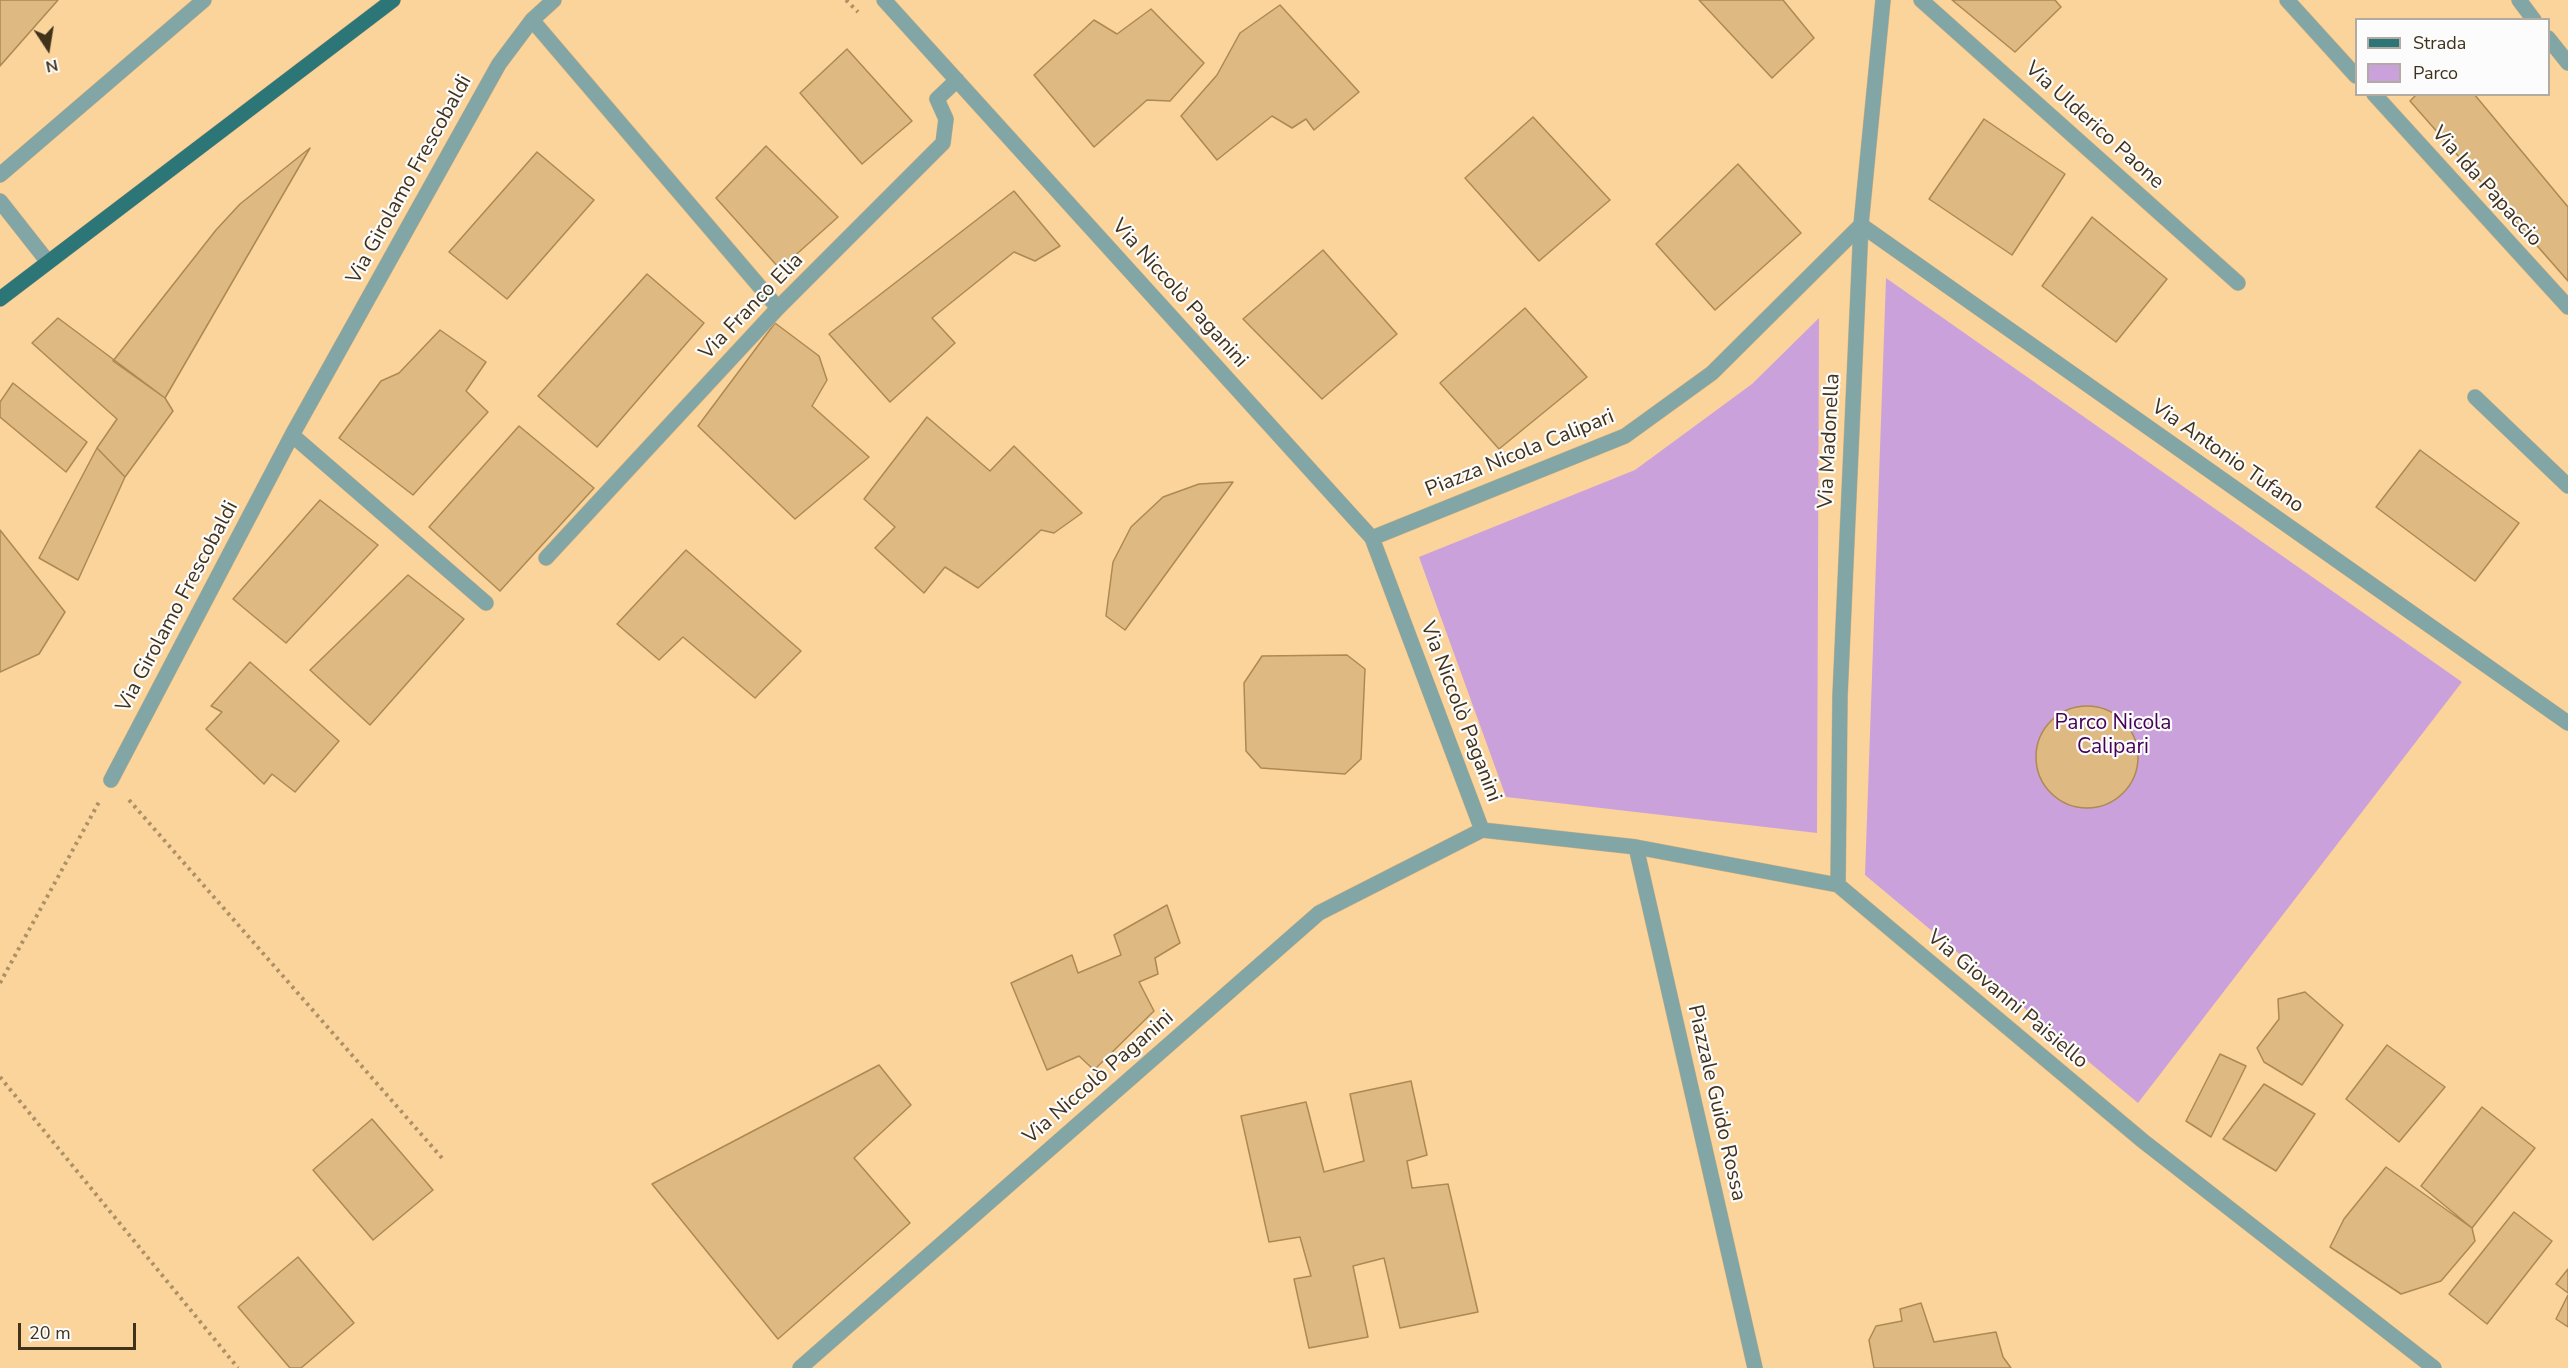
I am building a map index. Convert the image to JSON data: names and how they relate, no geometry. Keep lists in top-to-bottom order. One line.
{"streets":{"street":["Via Ulderico Paone","Via Girolamo Frescobaldi","Via Ida Papaccio","Via Niccolò Paganini","Via Franco Elia","Via Madonella","Piazza Nicola Calipari","Via Antonio Tufano","Via Giovanni Paisiello","Piazzale Guido Rossa"]},"crossings":[["Via Niccolò Paganini","Via Franco Elia"],["Via Niccolò Paganini","Piazza Nicola Calipari"],["Via Niccolò Paganini","Via Giovanni Paisiello"],["Via Madonella","Piazza Nicola Calipari"],["Via Madonella","Via Antonio Tufano"],["Via Madonella","Via Giovanni Paisiello"],["Piazza Nicola Calipari","Via Antonio Tufano"],["Via Giovanni Paisiello","Piazzale Guido Rossa"]],"parks":["Parco Nicola Calipari"],"legend":["Strada","Parco"],"scale_bar":"20 m","north":"bottom"}
